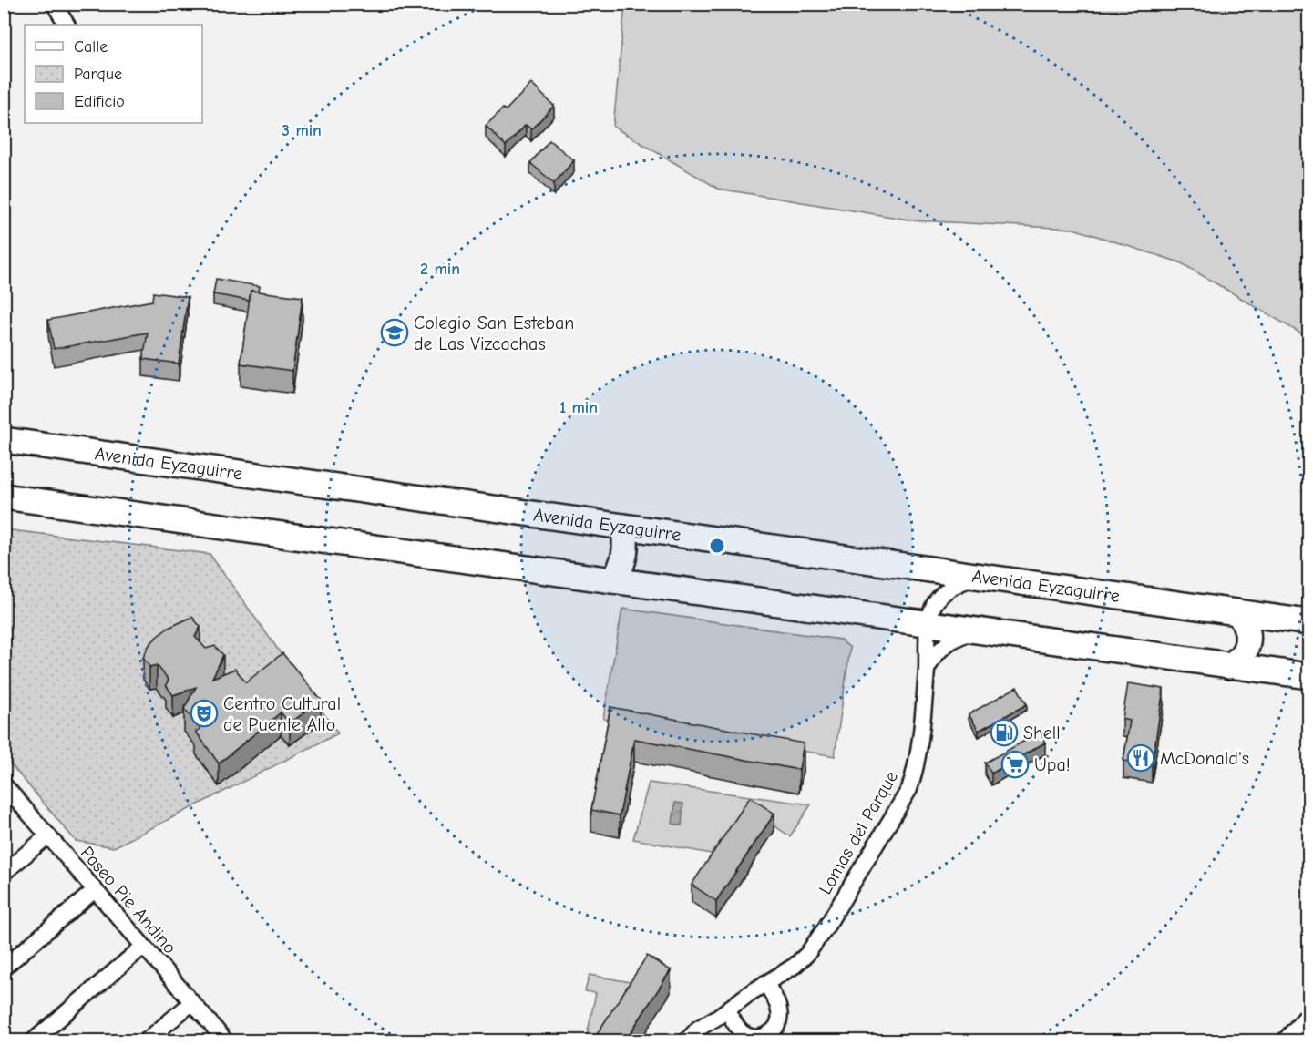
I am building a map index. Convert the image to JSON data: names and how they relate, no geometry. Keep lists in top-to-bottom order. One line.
{"streets":{"main road":["Avenida Eyzaguirre"],"street":["Lomas del Parque","Paseo Pie Andino"]},"crossings":[["Avenida Eyzaguirre","Lomas del Parque"]],"places":{"school or university":["Colegio San Esteban de Las Vizcachas"],"theatre":["Centro Cultural de Puente Alto"],"fuel station":["Shell"],"restaurant":["McDonald's"],"supermarket":["Upa!"]},"legend":["Calle","Parque","Edificio"],"rings":["3 min","2 min","1 min"]}
